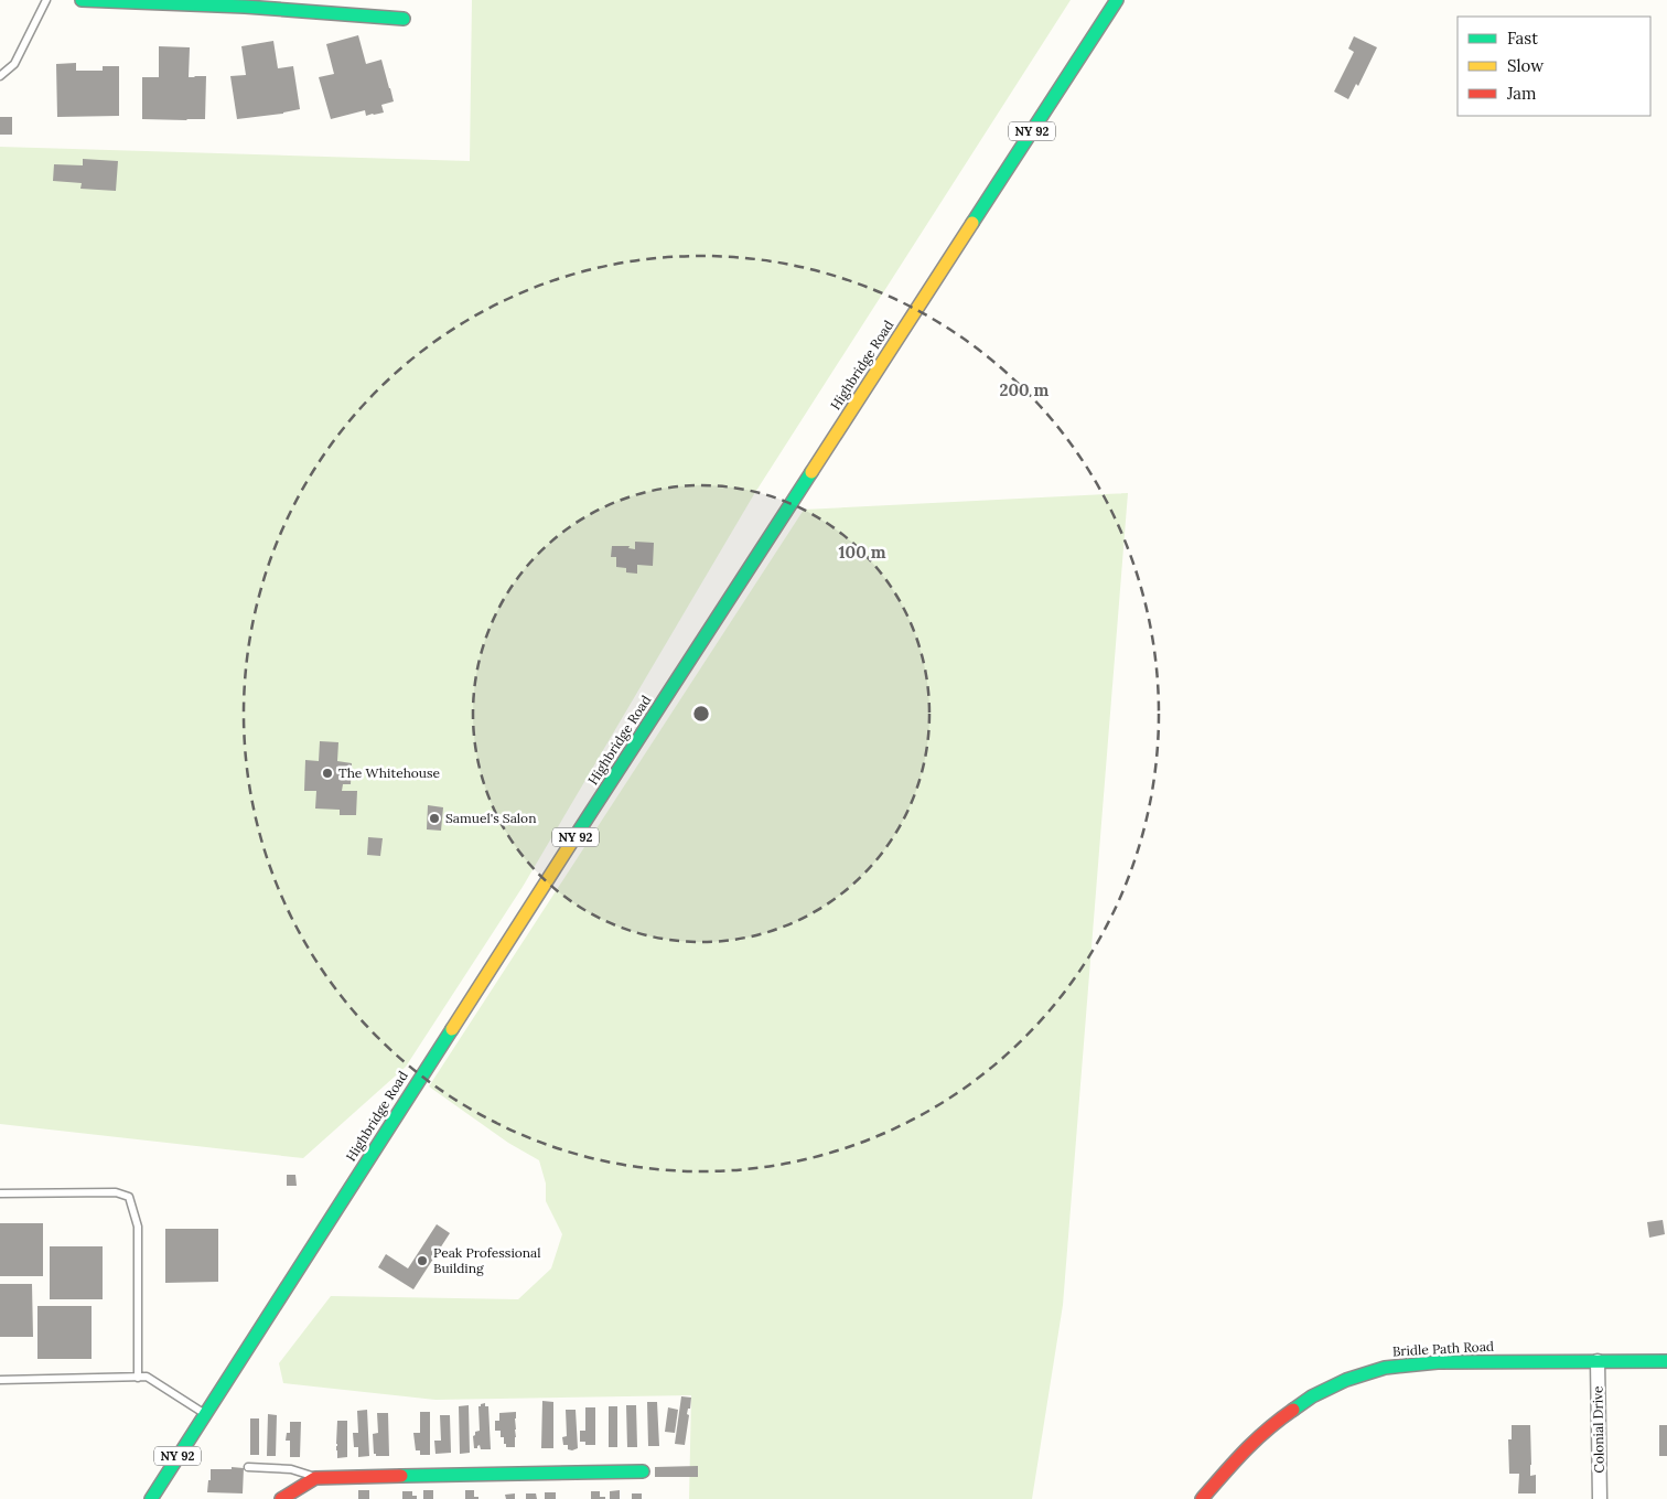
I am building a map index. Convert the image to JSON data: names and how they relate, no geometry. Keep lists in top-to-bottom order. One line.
{"streets":{"main road":["NY 92","Highbridge Road","Bridle Path Road"],"street":["Colonial Drive"]},"crossings":[["Bridle Path Road","Colonial Drive"]],"places":["The Whitehouse","Samuel's Salon","Peak Professional Building"],"legend":["Fast","Slow","Jam"],"rings":["200 m","100 m"]}
